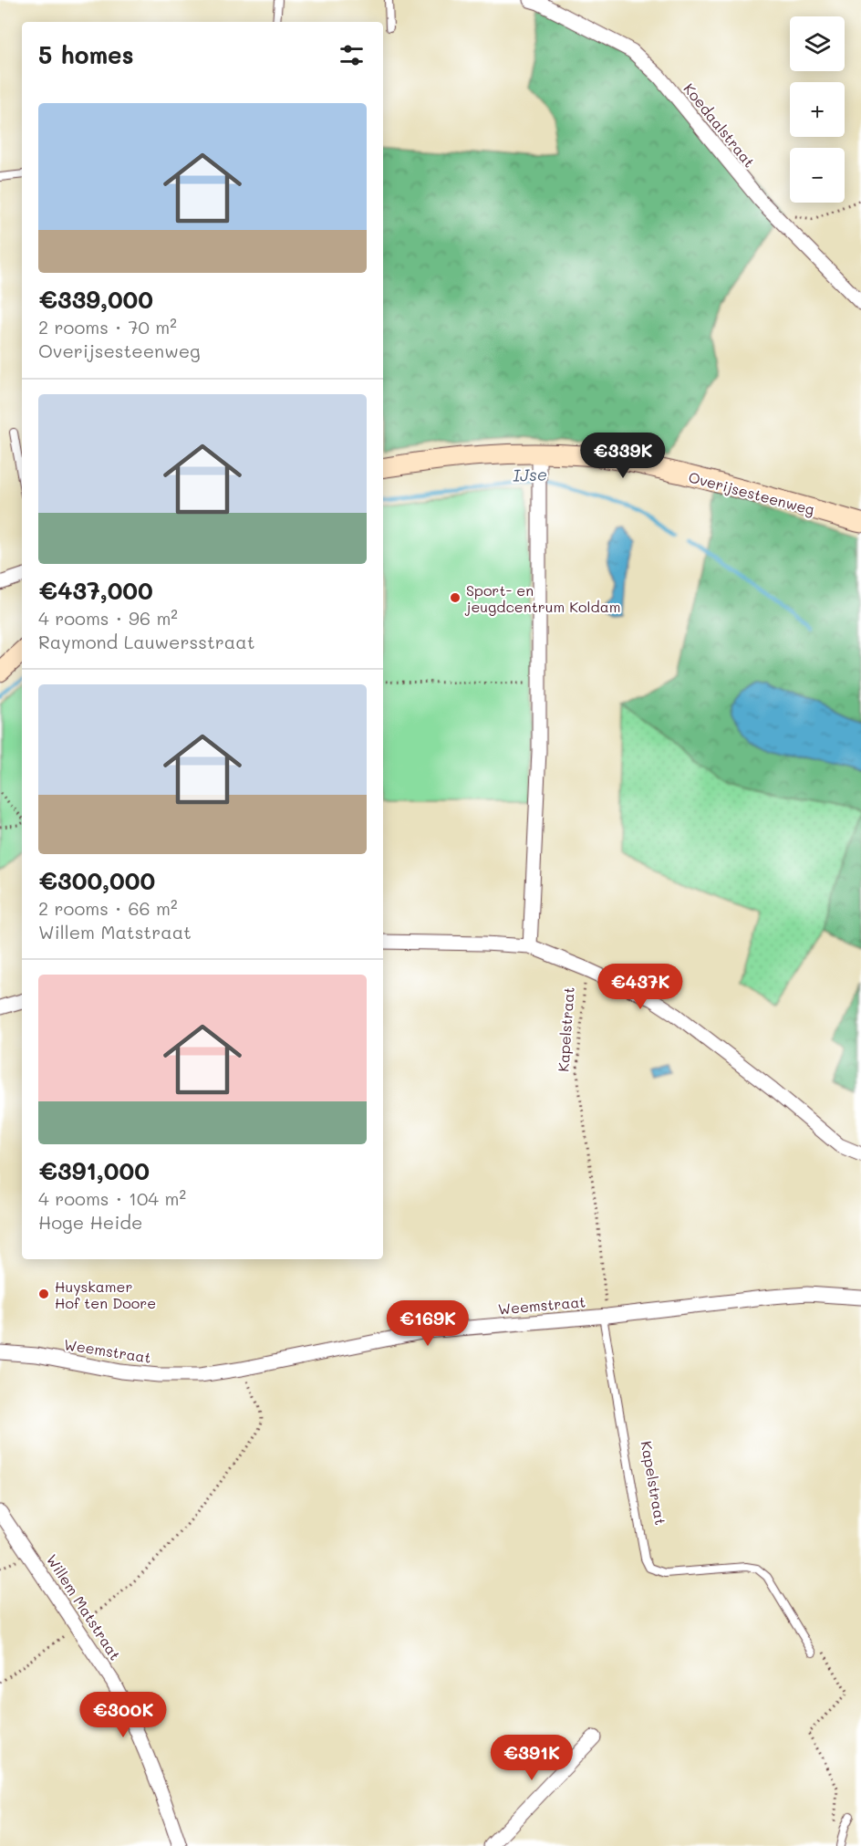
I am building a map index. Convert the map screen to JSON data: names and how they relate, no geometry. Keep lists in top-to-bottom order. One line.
{"streets":{"main road":["Overijsesteenweg"],"street":["Koedaalstraat","Weemstraat","Willem Matstraat"],"lane":["Kapelstraat"]},"crossings":[["Kapelstraat","Weemstraat"]],"water":["IJse"],"places":["Sport- en jeugdcentrum Koldam","Huyskamer Hof ten Doore"],"page":{"map_buttons":["+","−"],"heading":"5 homes","list":[{"name":"€339,000","note":"2 rooms · 70 m² · Overijsesteenweg"},{"name":"€437,000","note":"4 rooms · 96 m² · Raymond Lauwersstraat"},{"name":"€300,000","note":"2 rooms · 66 m² · Willem Matstraat"},{"name":"€391,000","note":"4 rooms · 104 m² · Hoge Heide"}],"price":["€339K","€437K","€169K","€300K","€391K"]}}
